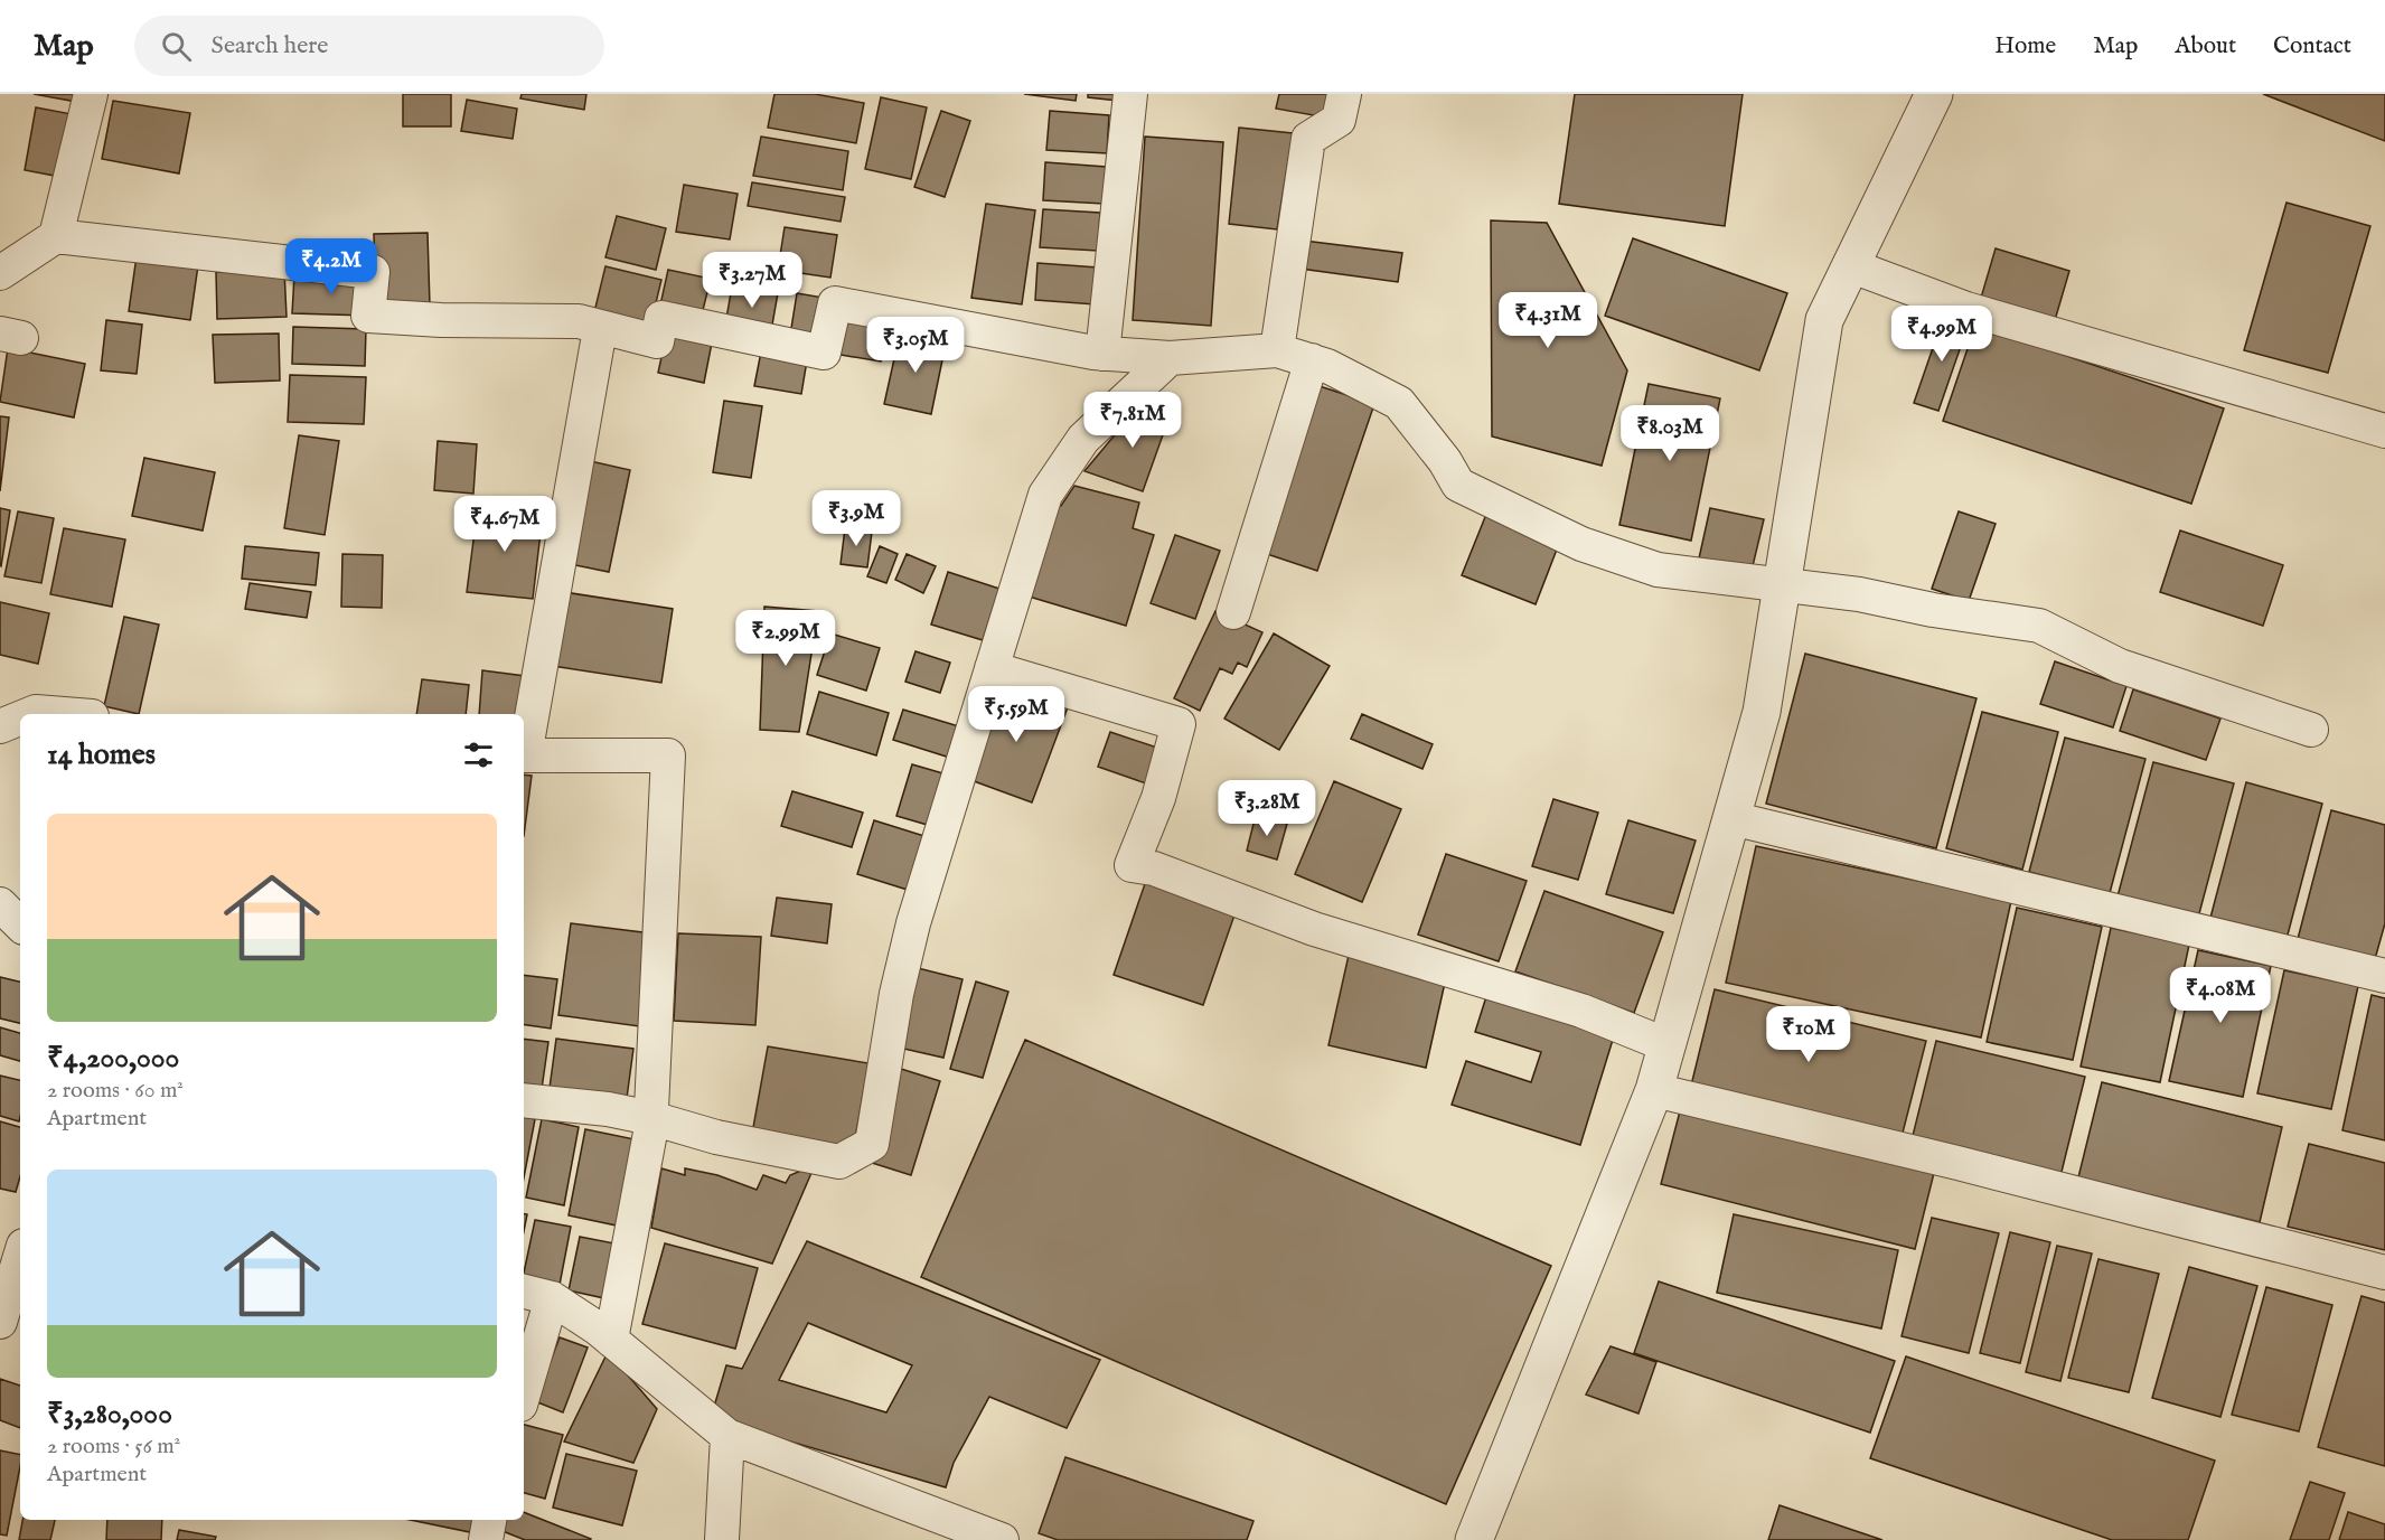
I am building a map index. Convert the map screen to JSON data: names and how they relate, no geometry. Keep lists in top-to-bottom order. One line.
{"page":{"header":"Map","search":"Search here","nav":["Home","Map","About","Contact"],"price":["₹4.2M","₹3.27M","₹4.31M","₹4.99M","₹3.05M","₹7.81M","₹8.03M","₹3.9M","₹4.67M","₹2.99M","₹5.59M","₹3.28M","₹4.08M","₹10M"],"heading":"14 homes","list":[{"name":"₹4,200,000","note":"2 rooms · 60 m² · Apartment"},{"name":"₹3,280,000","note":"2 rooms · 56 m² · Apartment"}]}}
